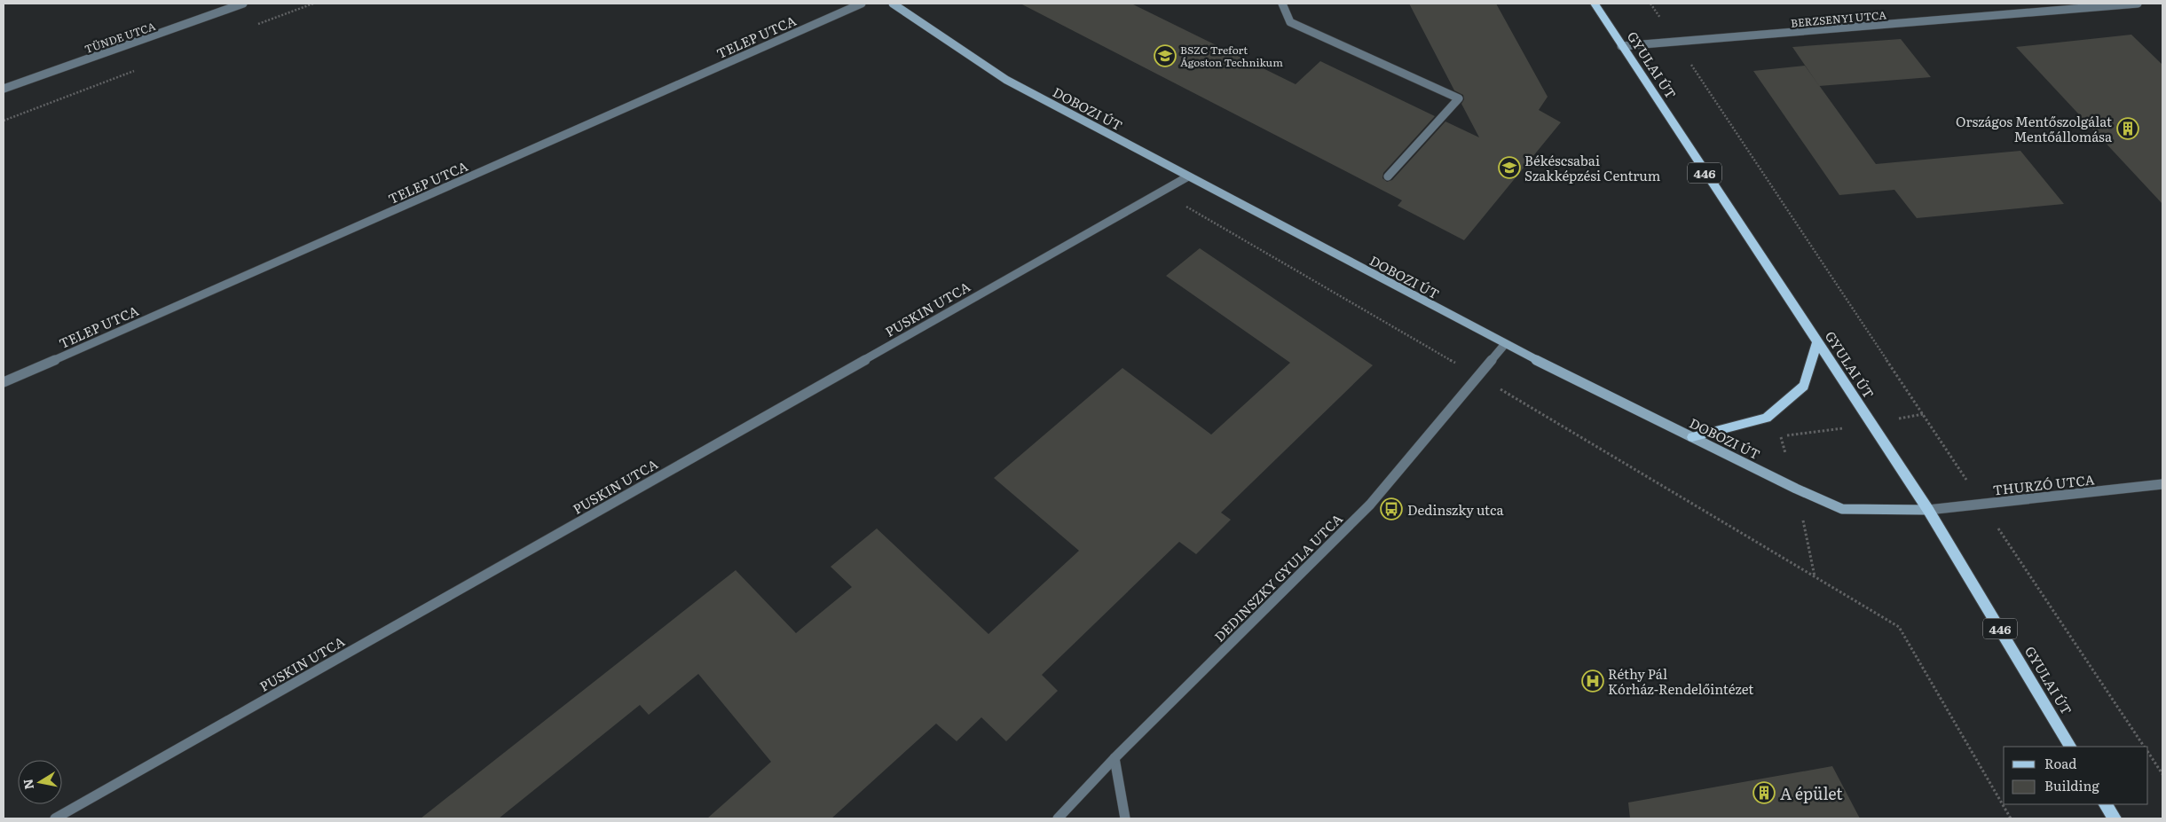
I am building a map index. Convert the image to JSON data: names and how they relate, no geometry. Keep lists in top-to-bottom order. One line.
{"streets":{"main road":["GYULAI ÚT","DOBOZI ÚT","446"],"street":["BERZSENYI UTCA","TELEP UTCA","TÜNDE UTCA","PUSKIN UTCA","THURZÓ UTCA","DEDINSZKY GYULA UTCA"]},"crossings":[["BERZSENYI UTCA","GYULAI ÚT"],["GYULAI ÚT","DOBOZI ÚT"],["GYULAI ÚT","THURZÓ UTCA"],["DOBOZI ÚT","PUSKIN UTCA"],["DOBOZI ÚT","THURZÓ UTCA"],["DOBOZI ÚT","DEDINSZKY GYULA UTCA"]],"places":{"school or university":["BSZC Trefort Ágoston Technikum","Békéscsabai Szakképzési Centrum"],"building":["Országos Mentőszolgálat Mentőállomása","A épület"],"bus stop":["Dedinszky utca"],"hospital":["Réthy Pál Kórház-Rendelőintézet"]},"legend":["Road","Building"],"north":"left"}
